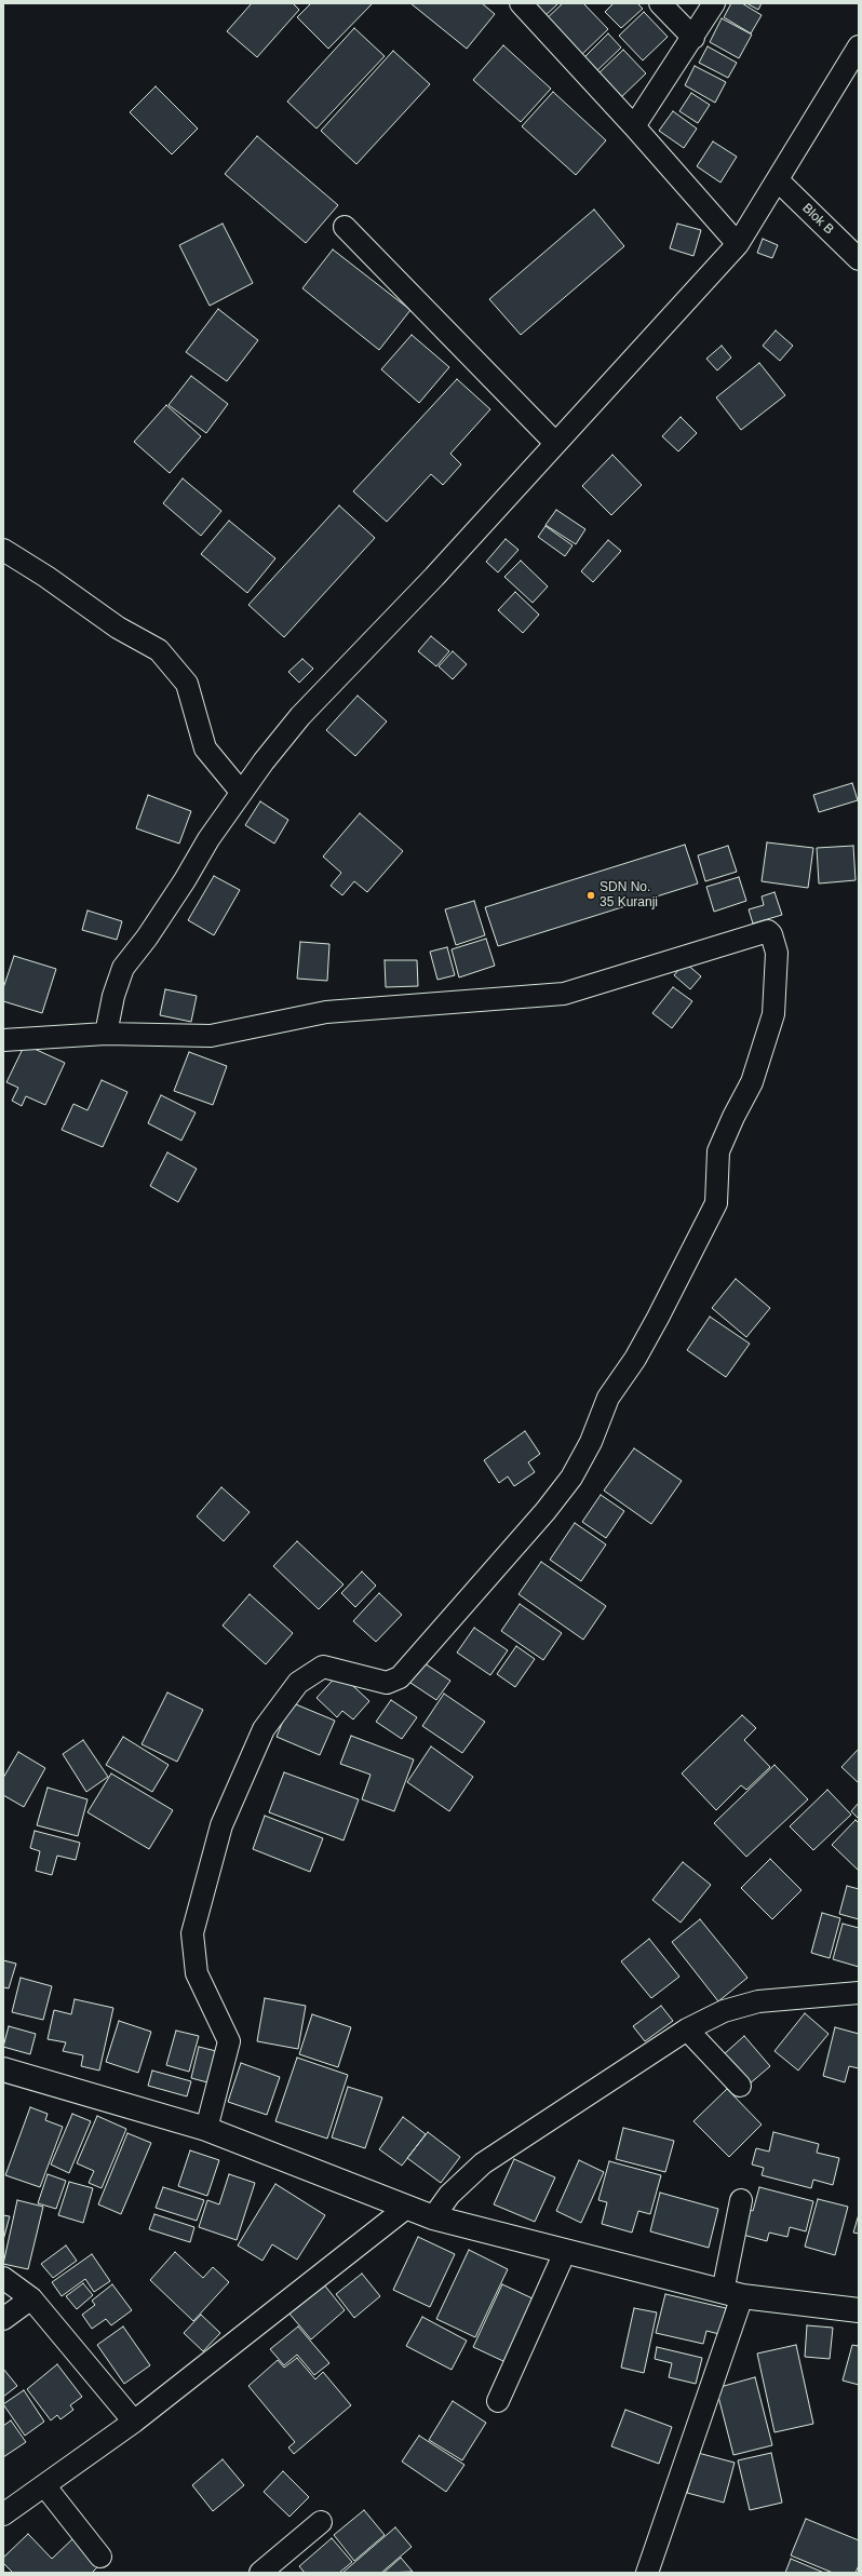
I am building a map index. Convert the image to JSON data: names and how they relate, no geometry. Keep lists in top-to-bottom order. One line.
{"streets":{"street":["Blok B"]},"places":["SDN No. 35 Kuranji"]}
